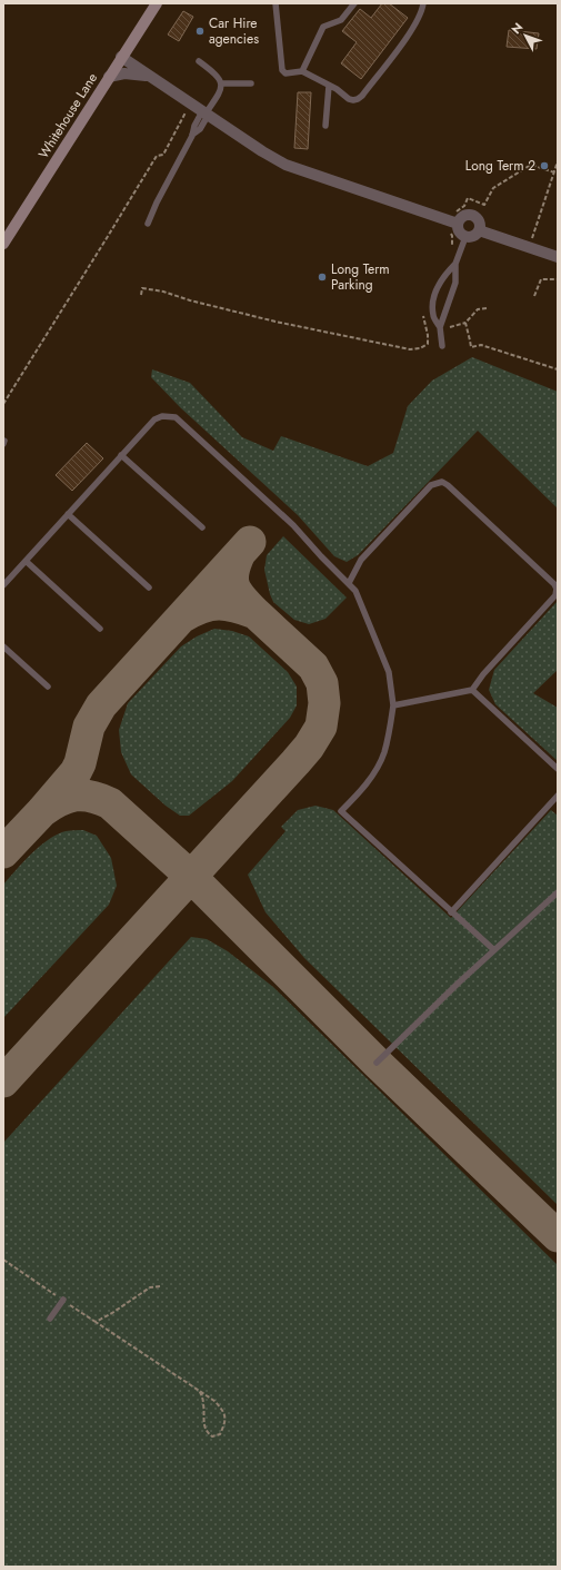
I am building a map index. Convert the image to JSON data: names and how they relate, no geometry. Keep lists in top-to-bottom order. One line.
{"streets":{"street":["Whitehouse Lane"]},"places":["Car Hire agencies","Long Term 2","Long Term Parking"],"north":"top left"}
